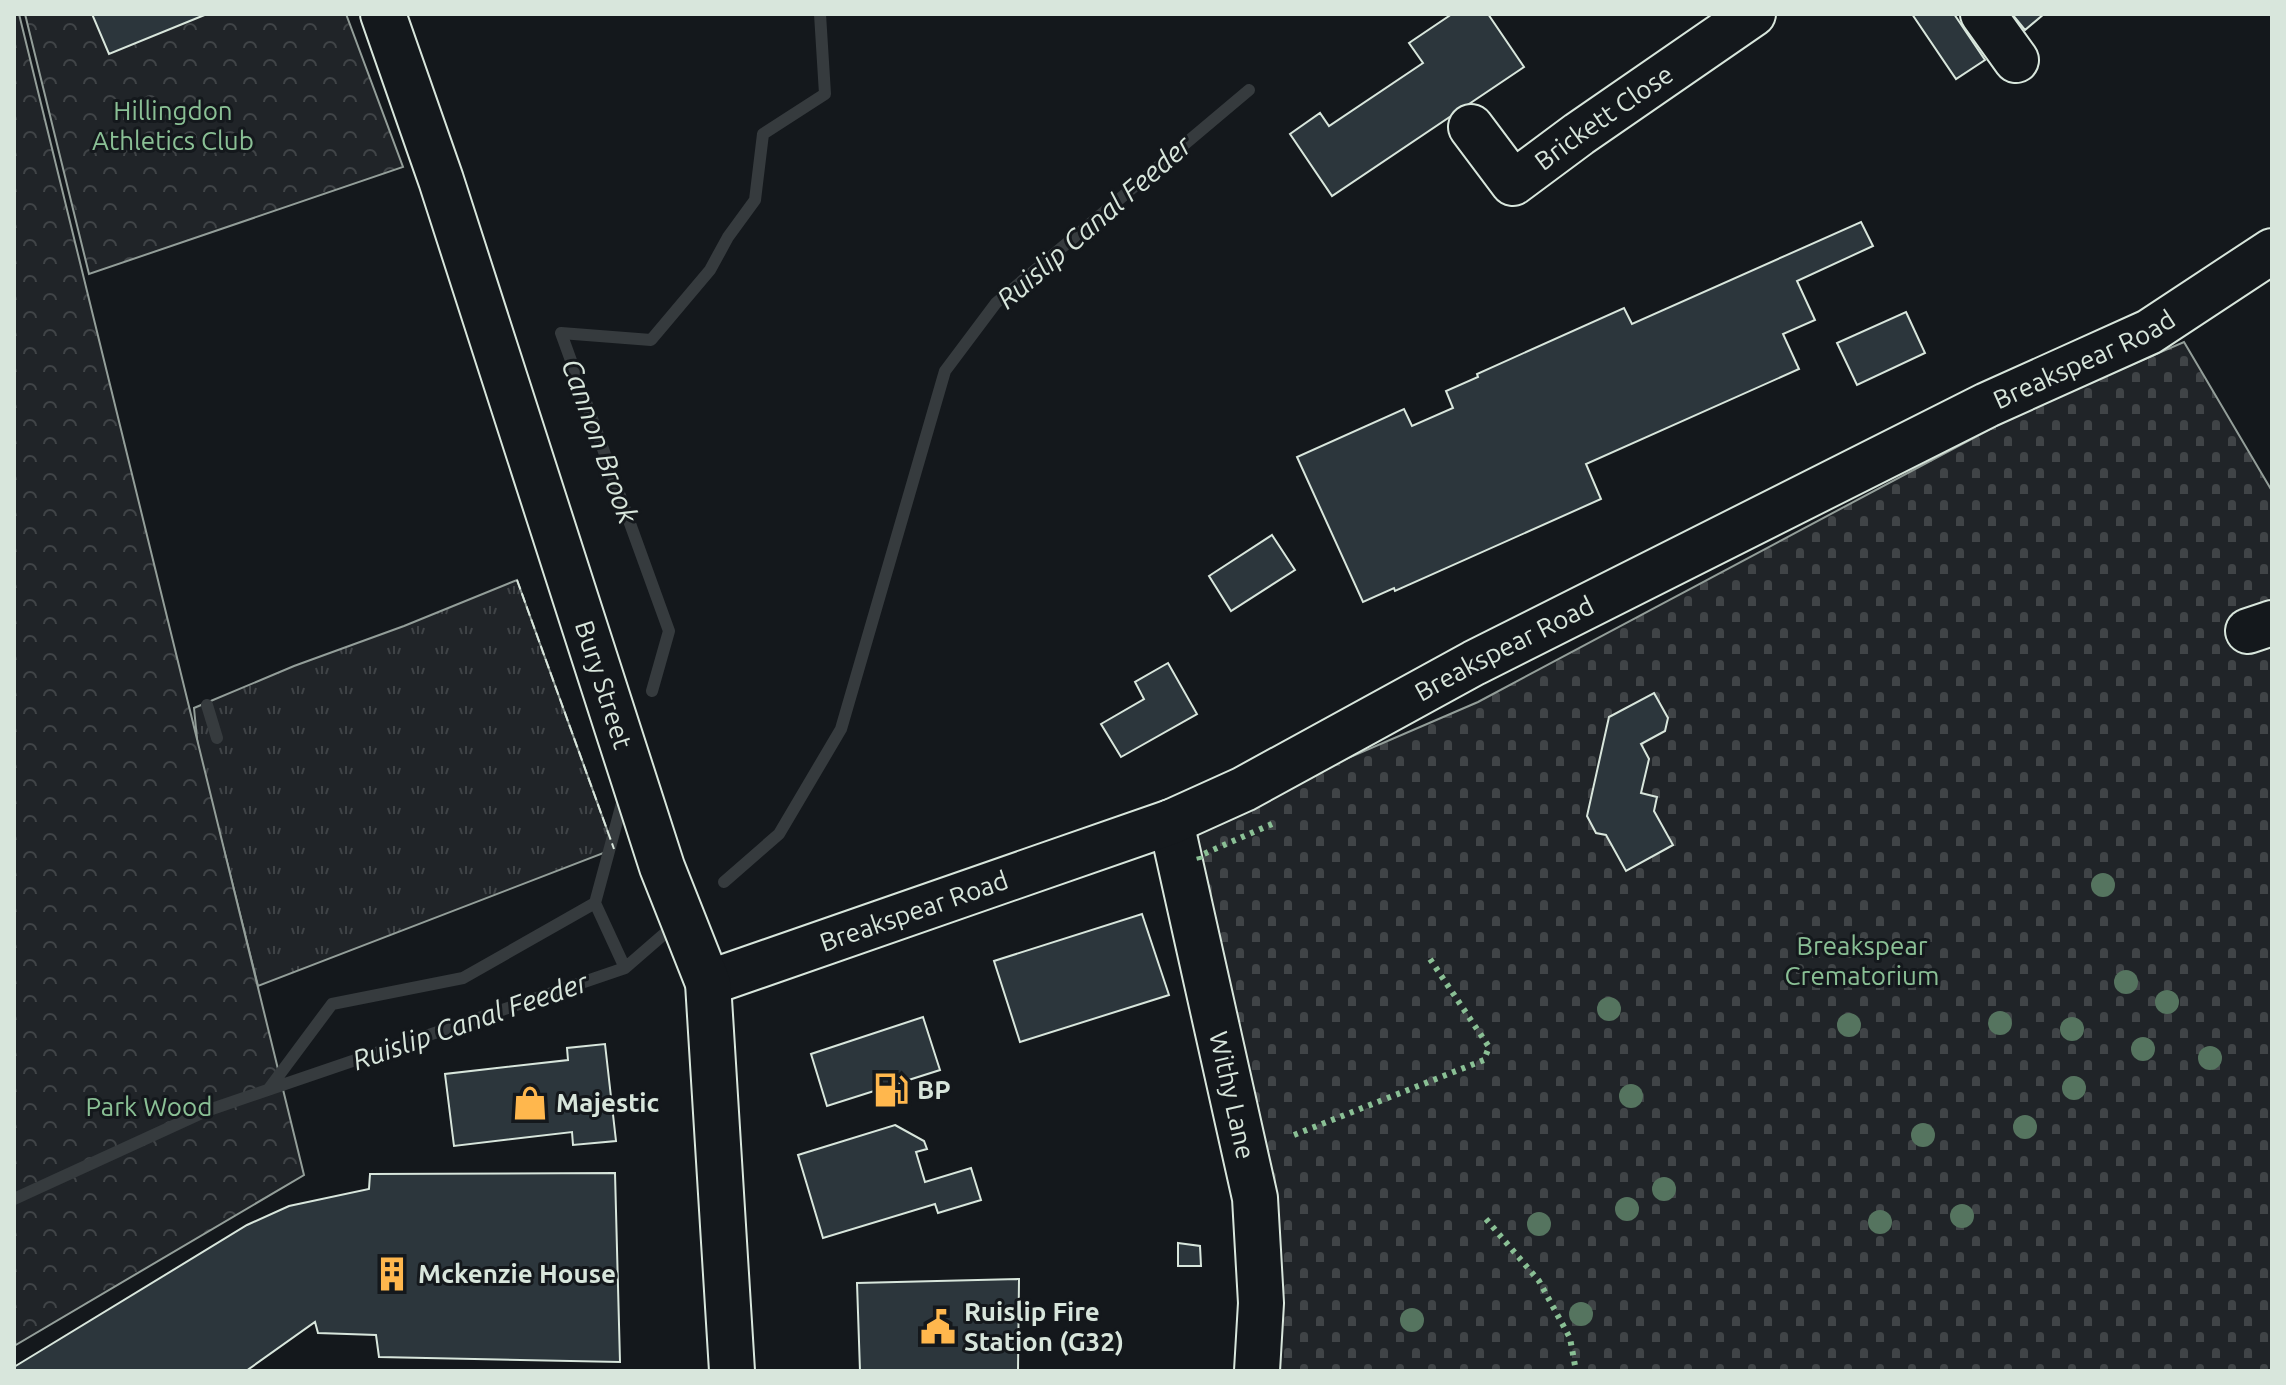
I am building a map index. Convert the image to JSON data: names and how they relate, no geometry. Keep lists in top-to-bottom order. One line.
{"streets":{"street":["Brickett Close","Breakspear Road","Bury Street","Withy Lane"]},"crossings":[["Breakspear Road","Bury Street"],["Breakspear Road","Withy Lane"]],"water":["Ruislip Canal Feeder","Cannon Brook"],"parks":["Hillingdon Athletics Club","Breakspear Crematorium","Park Wood"],"places":{"fuel station":["BP"],"shop":["Majestic"],"building":["Mckenzie House"],"public building":["Ruislip Fire Station (G32)"]}}
